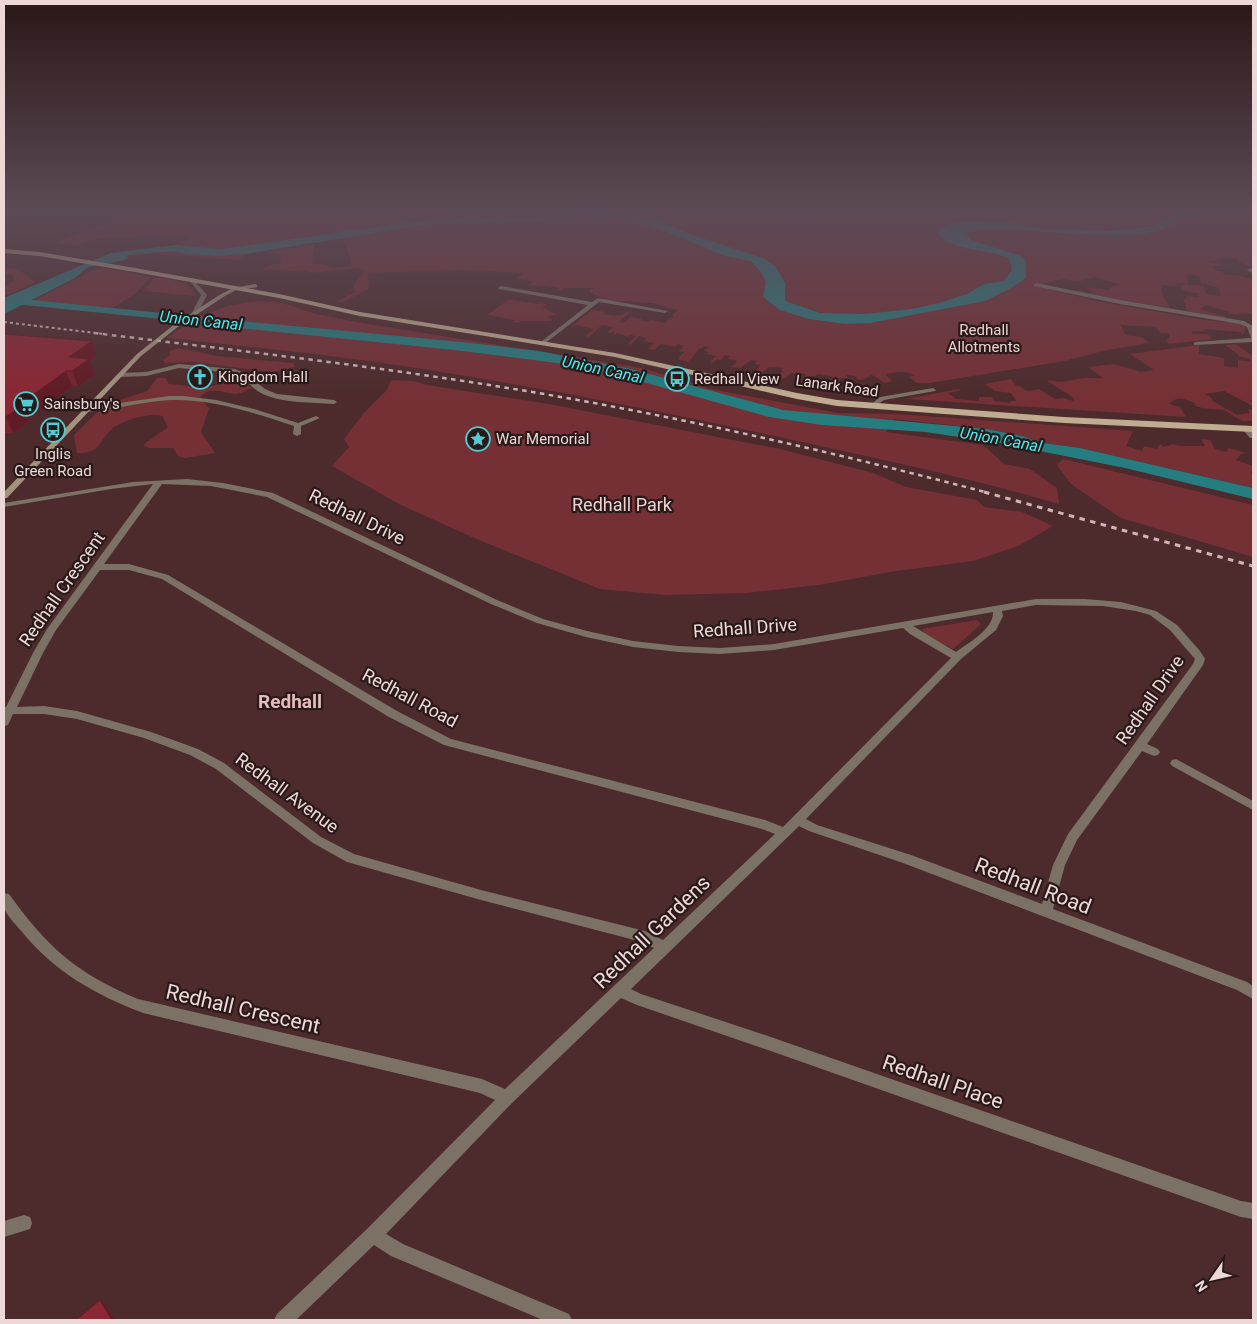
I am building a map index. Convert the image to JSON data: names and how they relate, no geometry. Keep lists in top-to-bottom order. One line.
{"streets":{"main road":["Lanark Road"],"street":["Redhall Drive","Redhall Crescent","Redhall Road","Redhall Avenue","Redhall Gardens","Redhall Place"]},"crossings":[["Redhall Drive","Redhall Crescent"],["Redhall Drive","Redhall Road"],["Redhall Drive","Redhall Gardens"],["Redhall Crescent","Redhall Road"],["Redhall Crescent","Redhall Avenue"],["Redhall Crescent","Redhall Gardens"],["Redhall Road","Redhall Gardens"],["Redhall Avenue","Redhall Gardens"],["Redhall Gardens","Redhall Place"]],"districts":["Redhall"],"water":["Union Canal"],"parks":["Redhall Allotments","Redhall Park"],"places":{"church":["Kingdom Hall"],"bus stop":["Redhall View","Inglis Green Road"],"supermarket":["Sainsbury's"],"place":["War Memorial"]},"north":"bottom left"}
